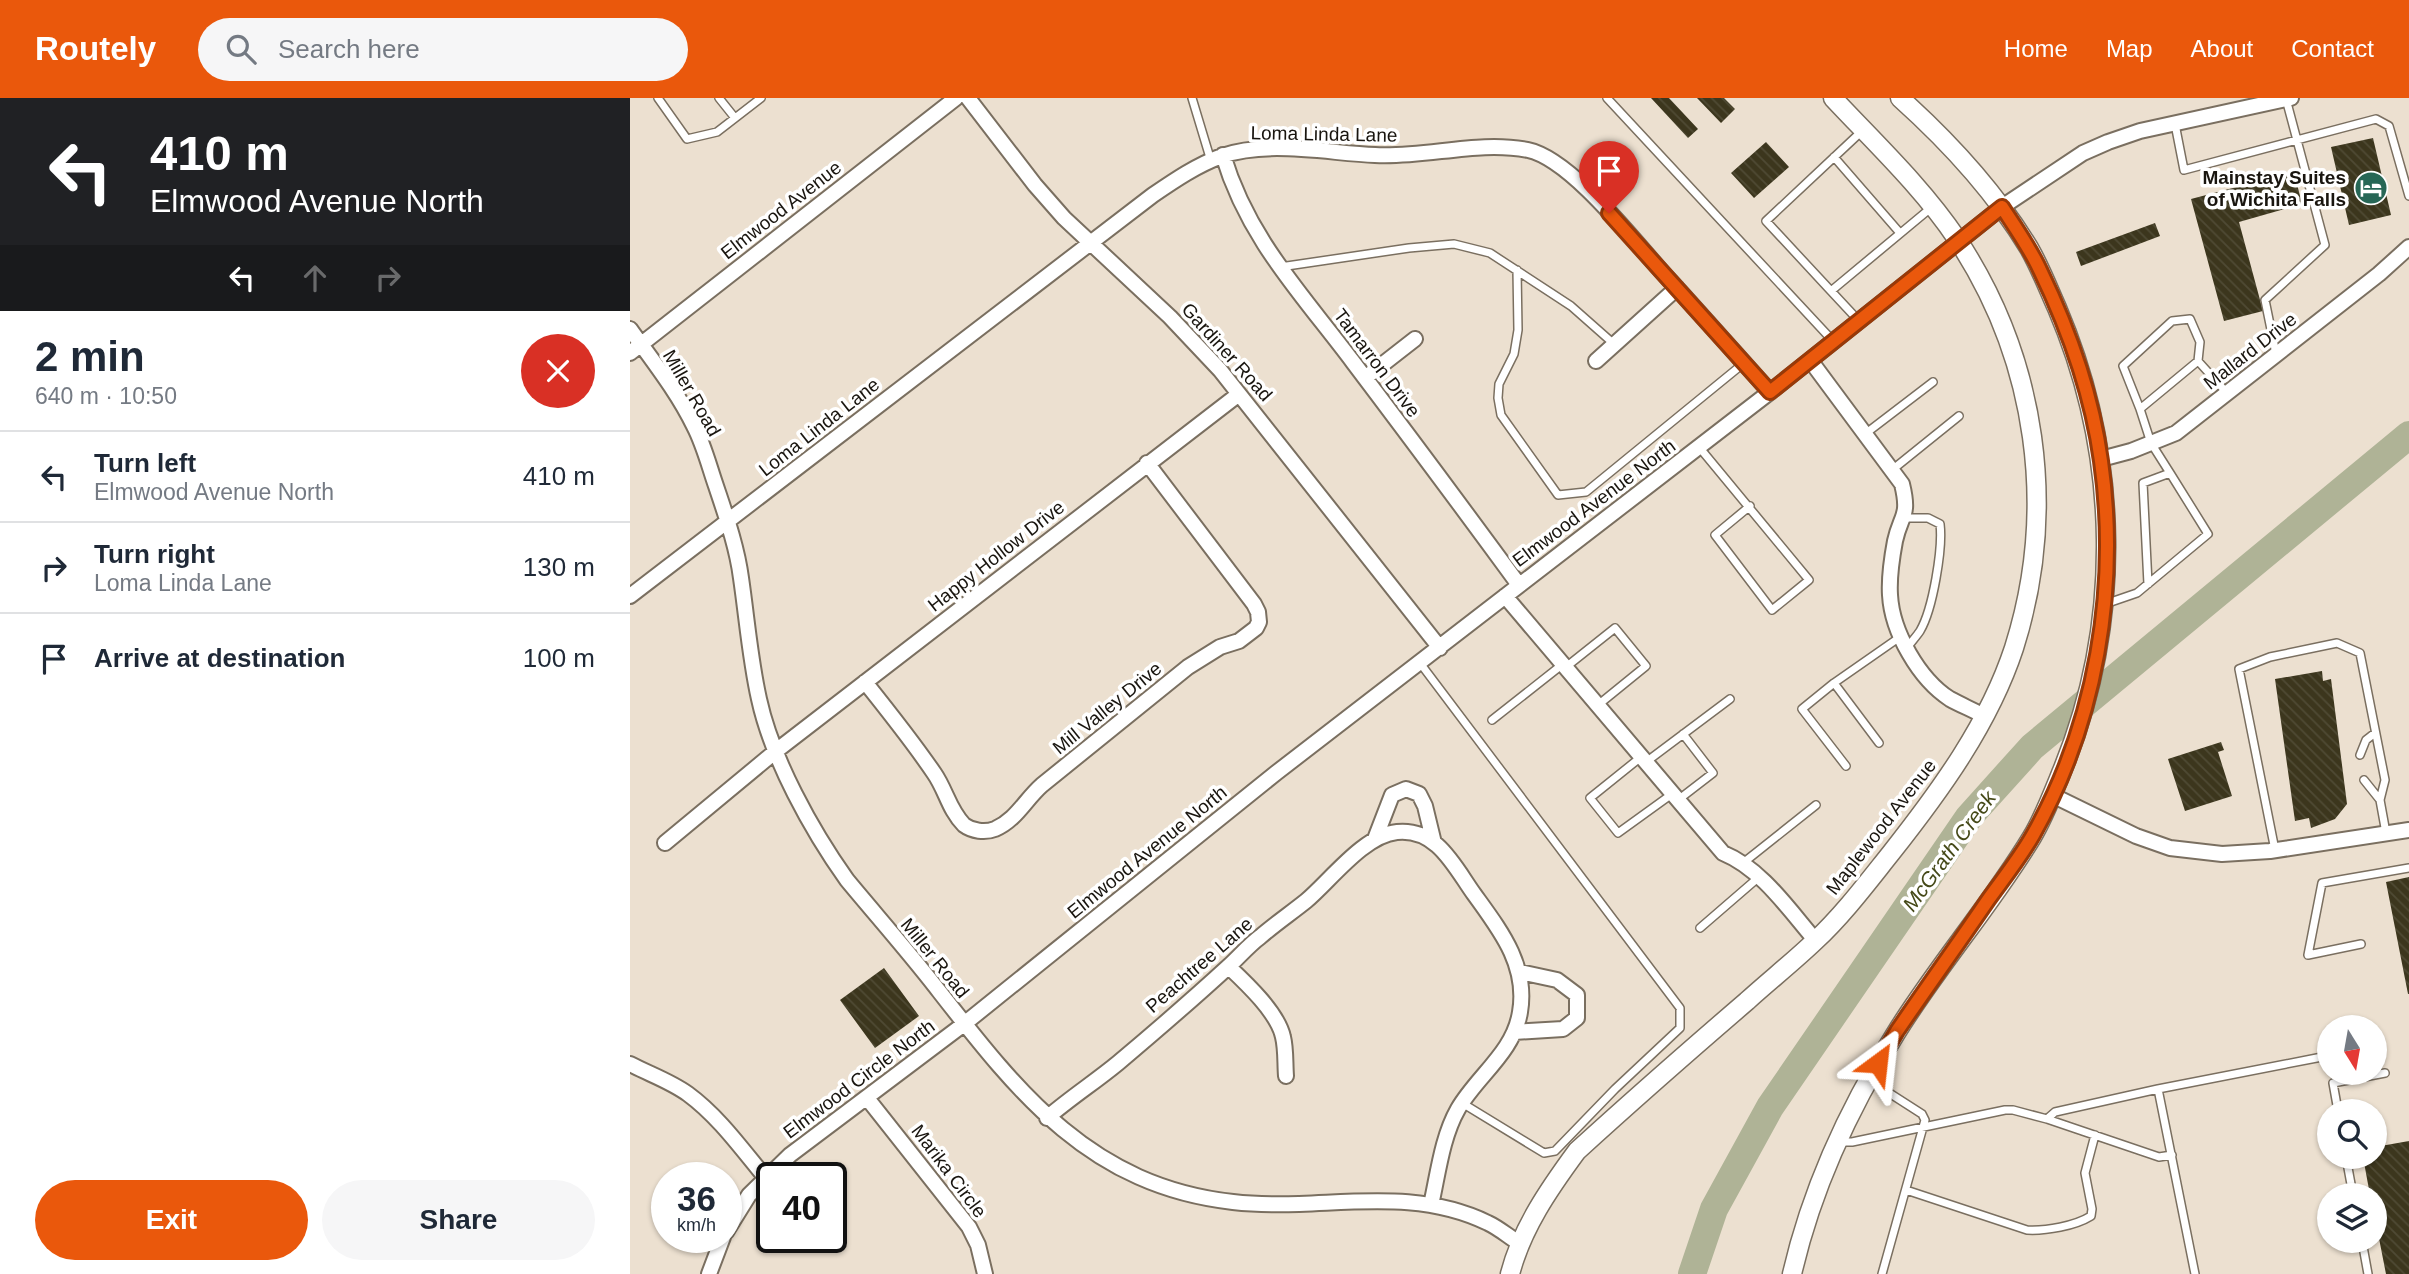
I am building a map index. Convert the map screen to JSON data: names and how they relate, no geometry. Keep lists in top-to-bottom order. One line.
{"streets":{"street":["Loma Linda Lane","Elmwood Avenue","Mallard Drive","Gardiner Road","Tamarron Drive","Miller Road","Elmwood Avenue North","Happy Hollow Drive","Mill Valley Drive","Maplewood Avenue","Peachtree Lane","Elmwood Circle North","Marika Circle"]},"crossings":[["Loma Linda Lane","Gardiner Road"],["Loma Linda Lane","Tamarron Drive"],["Loma Linda Lane","Miller Road"],["Loma Linda Lane","Elmwood Avenue North"],["Elmwood Avenue","Miller Road"],["Gardiner Road","Elmwood Avenue North"],["Gardiner Road","Happy Hollow Drive"],["Tamarron Drive","Elmwood Avenue North"],["Miller Road","Elmwood Avenue North"],["Miller Road","Happy Hollow Drive"],["Miller Road","Maplewood Avenue"],["Miller Road","Peachtree Lane"],["Miller Road","Elmwood Circle North"],["Elmwood Avenue North","Maplewood Avenue"],["Elmwood Avenue North","Elmwood Circle North"],["Happy Hollow Drive","Mill Valley Drive"],["Elmwood Circle North","Marika Circle"]],"water":["McGrath Creek"],"places":{"hotel":["Mainstay Suites of Wichita Falls"]},"north":"bottom","page":{"header":"Routely","search":"Search here","nav":["Home","Map","About","Contact"],"turn":["410 m","Elmwood Avenue North"],"heading":["2 min","640 m · 10:50"],"list":[{"name":"Turn left","note":"Elmwood Avenue North","value":"410 m"},{"name":"Turn right","note":"Loma Linda Lane","value":"130 m"},{"name":"Arrive at destination","value":"100 m"}],"speed":"36 km/h","limit":"40","buttons":["Exit","Share"]}}
